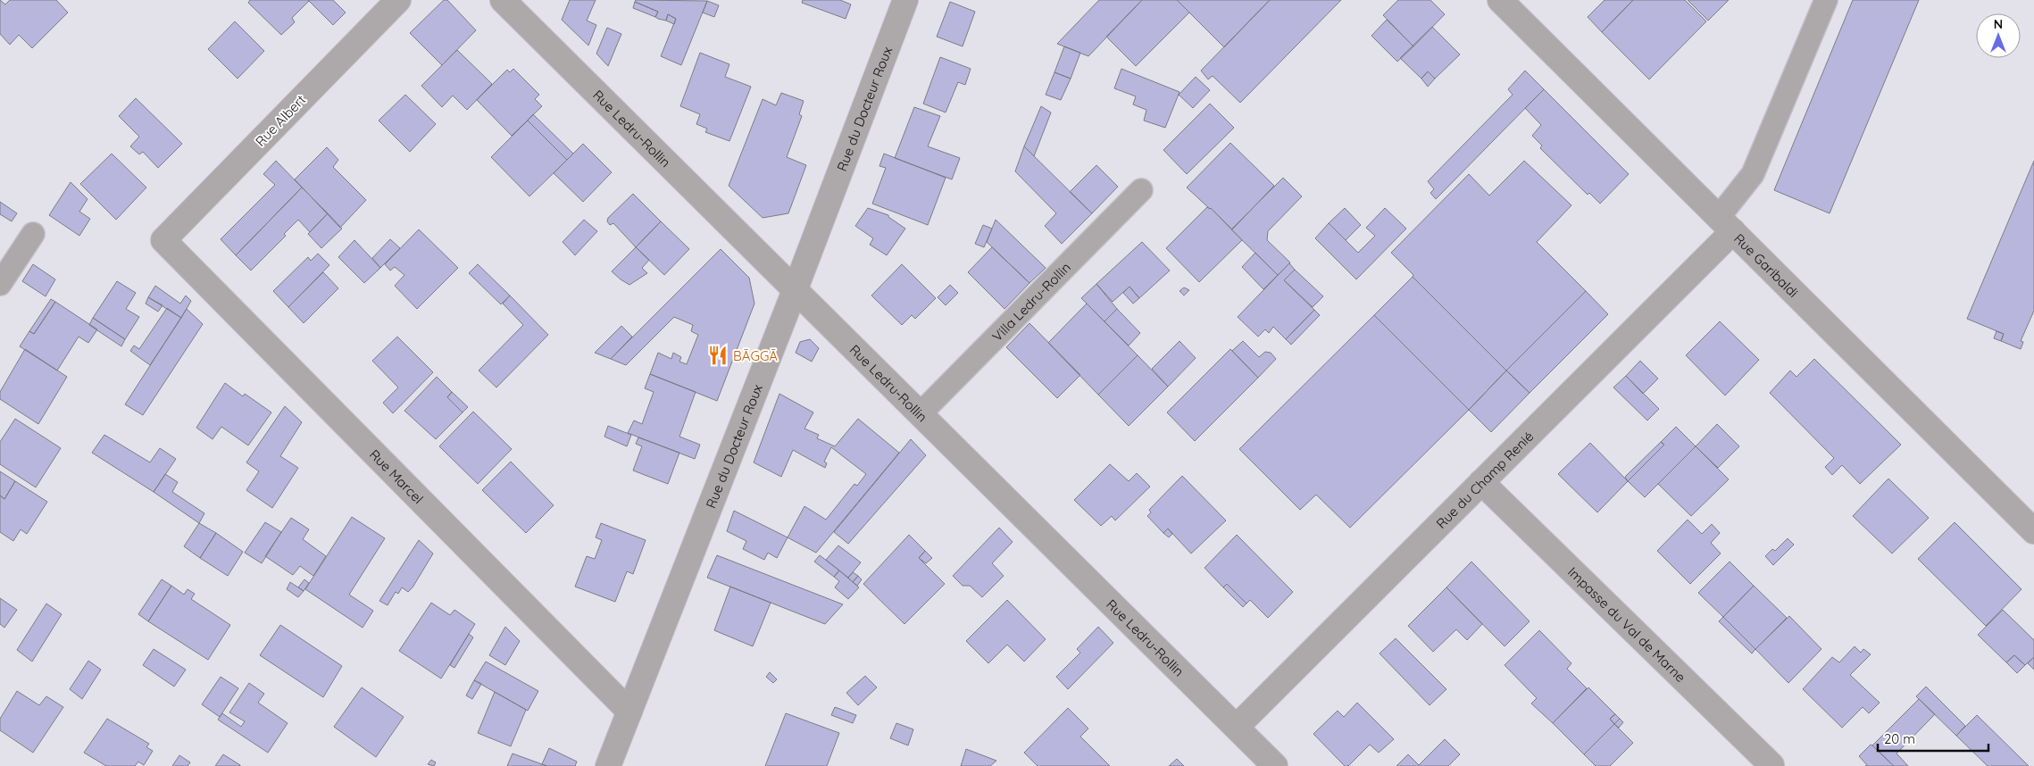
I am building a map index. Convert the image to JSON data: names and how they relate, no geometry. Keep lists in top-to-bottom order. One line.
{"streets":{"street":["Rue du Docteur Roux","Rue Albert","Rue Ledru-Rollin","Rue Garibaldi","Rue Marcel","Rue du Champ Renié","Impasse du Val de Marne"],"lane":["Villa Ledru-Rollin"]},"crossings":[["Rue du Docteur Roux","Rue Ledru-Rollin"],["Rue du Docteur Roux","Rue Marcel"],["Rue Albert","Rue Marcel"],["Rue Ledru-Rollin","Villa Ledru-Rollin"],["Rue Ledru-Rollin","Rue du Champ Renié"],["Rue Garibaldi","Rue du Champ Renié"],["Rue du Champ Renié","Impasse du Val de Marne"]],"places":{"restaurant":["BĀGGĀ"]},"scale_bar":"20 m","north":"top"}
